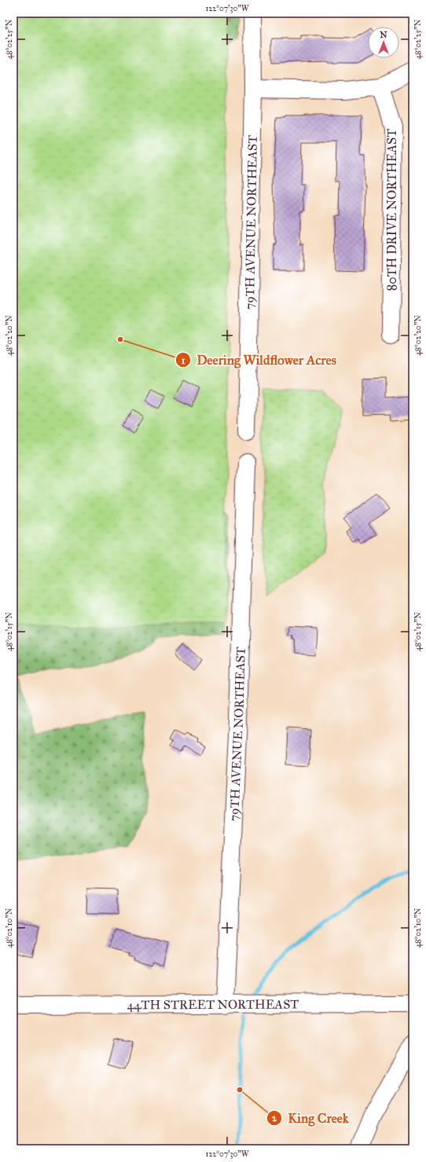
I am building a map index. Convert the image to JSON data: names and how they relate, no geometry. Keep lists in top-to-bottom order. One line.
{"streets":{"street":["80TH DRIVE NORTHEAST","79TH AVENUE NORTHEAST","44TH STREET NORTHEAST"]},"crossings":[["79TH AVENUE NORTHEAST","44TH STREET NORTHEAST"]],"places":["Deering Wildflower Acres","King Creek"],"north":"top","coordinates":["122°07'30\"W","48°02'25\"N","48°02'20\"N","48°02'15\"N","48°02'10\"N"]}
